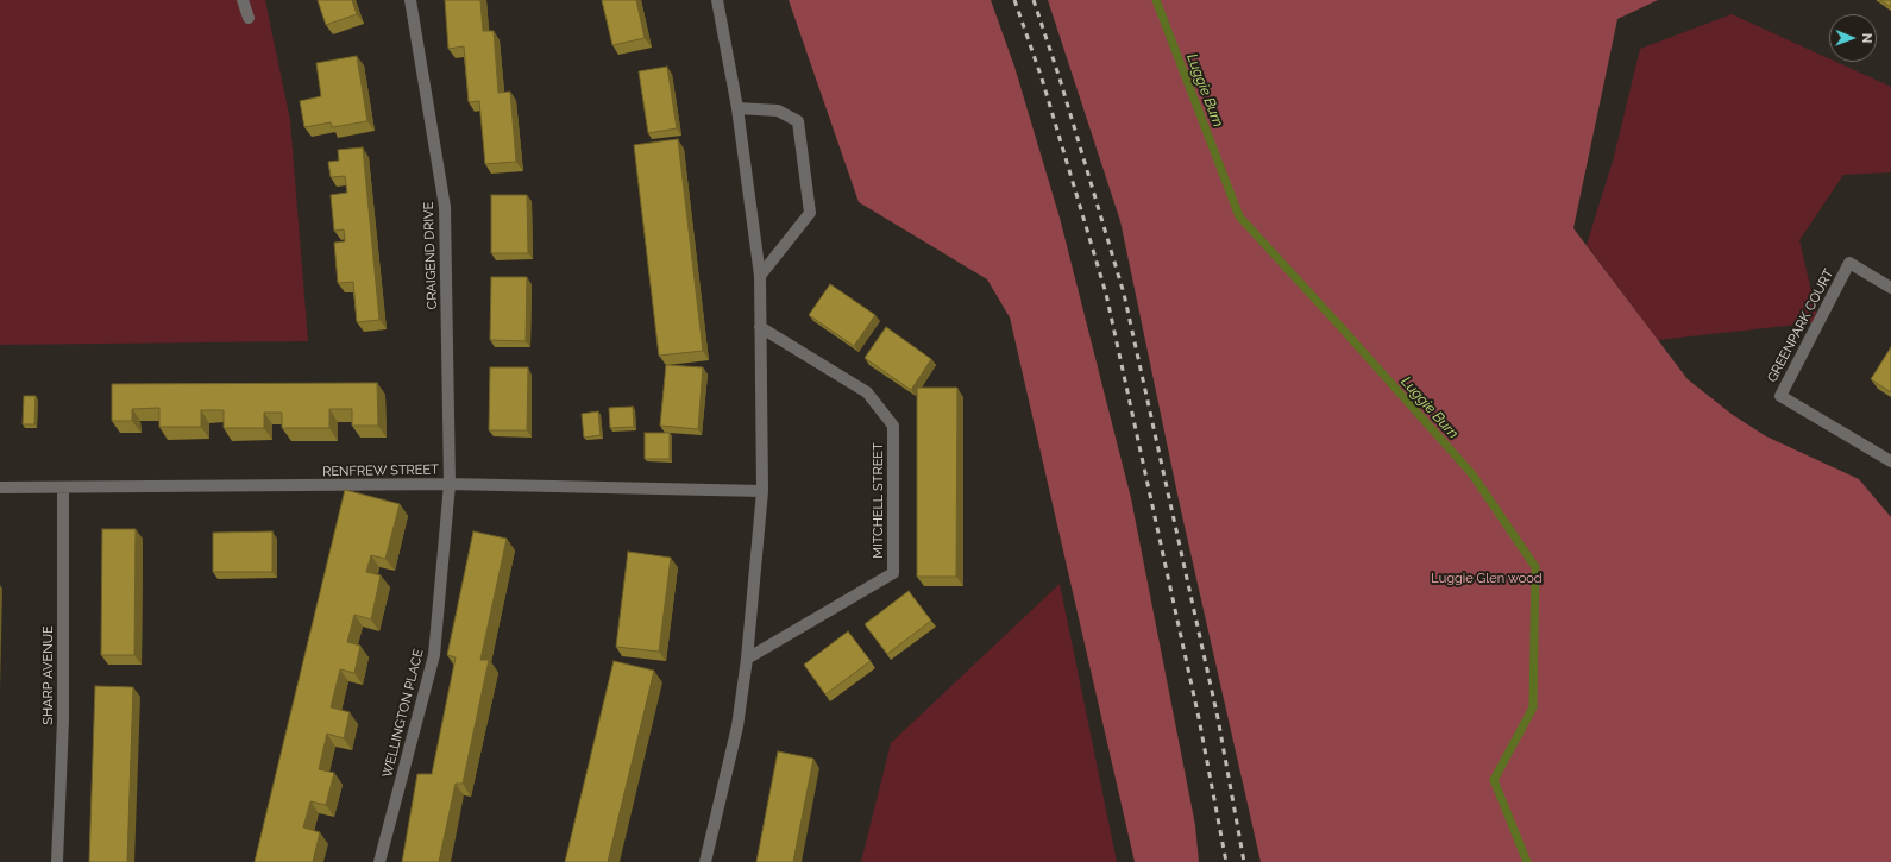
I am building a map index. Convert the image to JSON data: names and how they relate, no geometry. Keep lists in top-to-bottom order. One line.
{"streets":{"street":["CRAIGEND DRIVE","GREENPARK COURT","RENFREW STREET","MITCHELL STREET","SHARP AVENUE","WELLINGTON PLACE"]},"crossings":[["CRAIGEND DRIVE","RENFREW STREET"],["CRAIGEND DRIVE","WELLINGTON PLACE"],["RENFREW STREET","SHARP AVENUE"],["RENFREW STREET","WELLINGTON PLACE"]],"water":["Luggie Burn"],"parks":["Luggie Glen wood"],"north":"right"}
